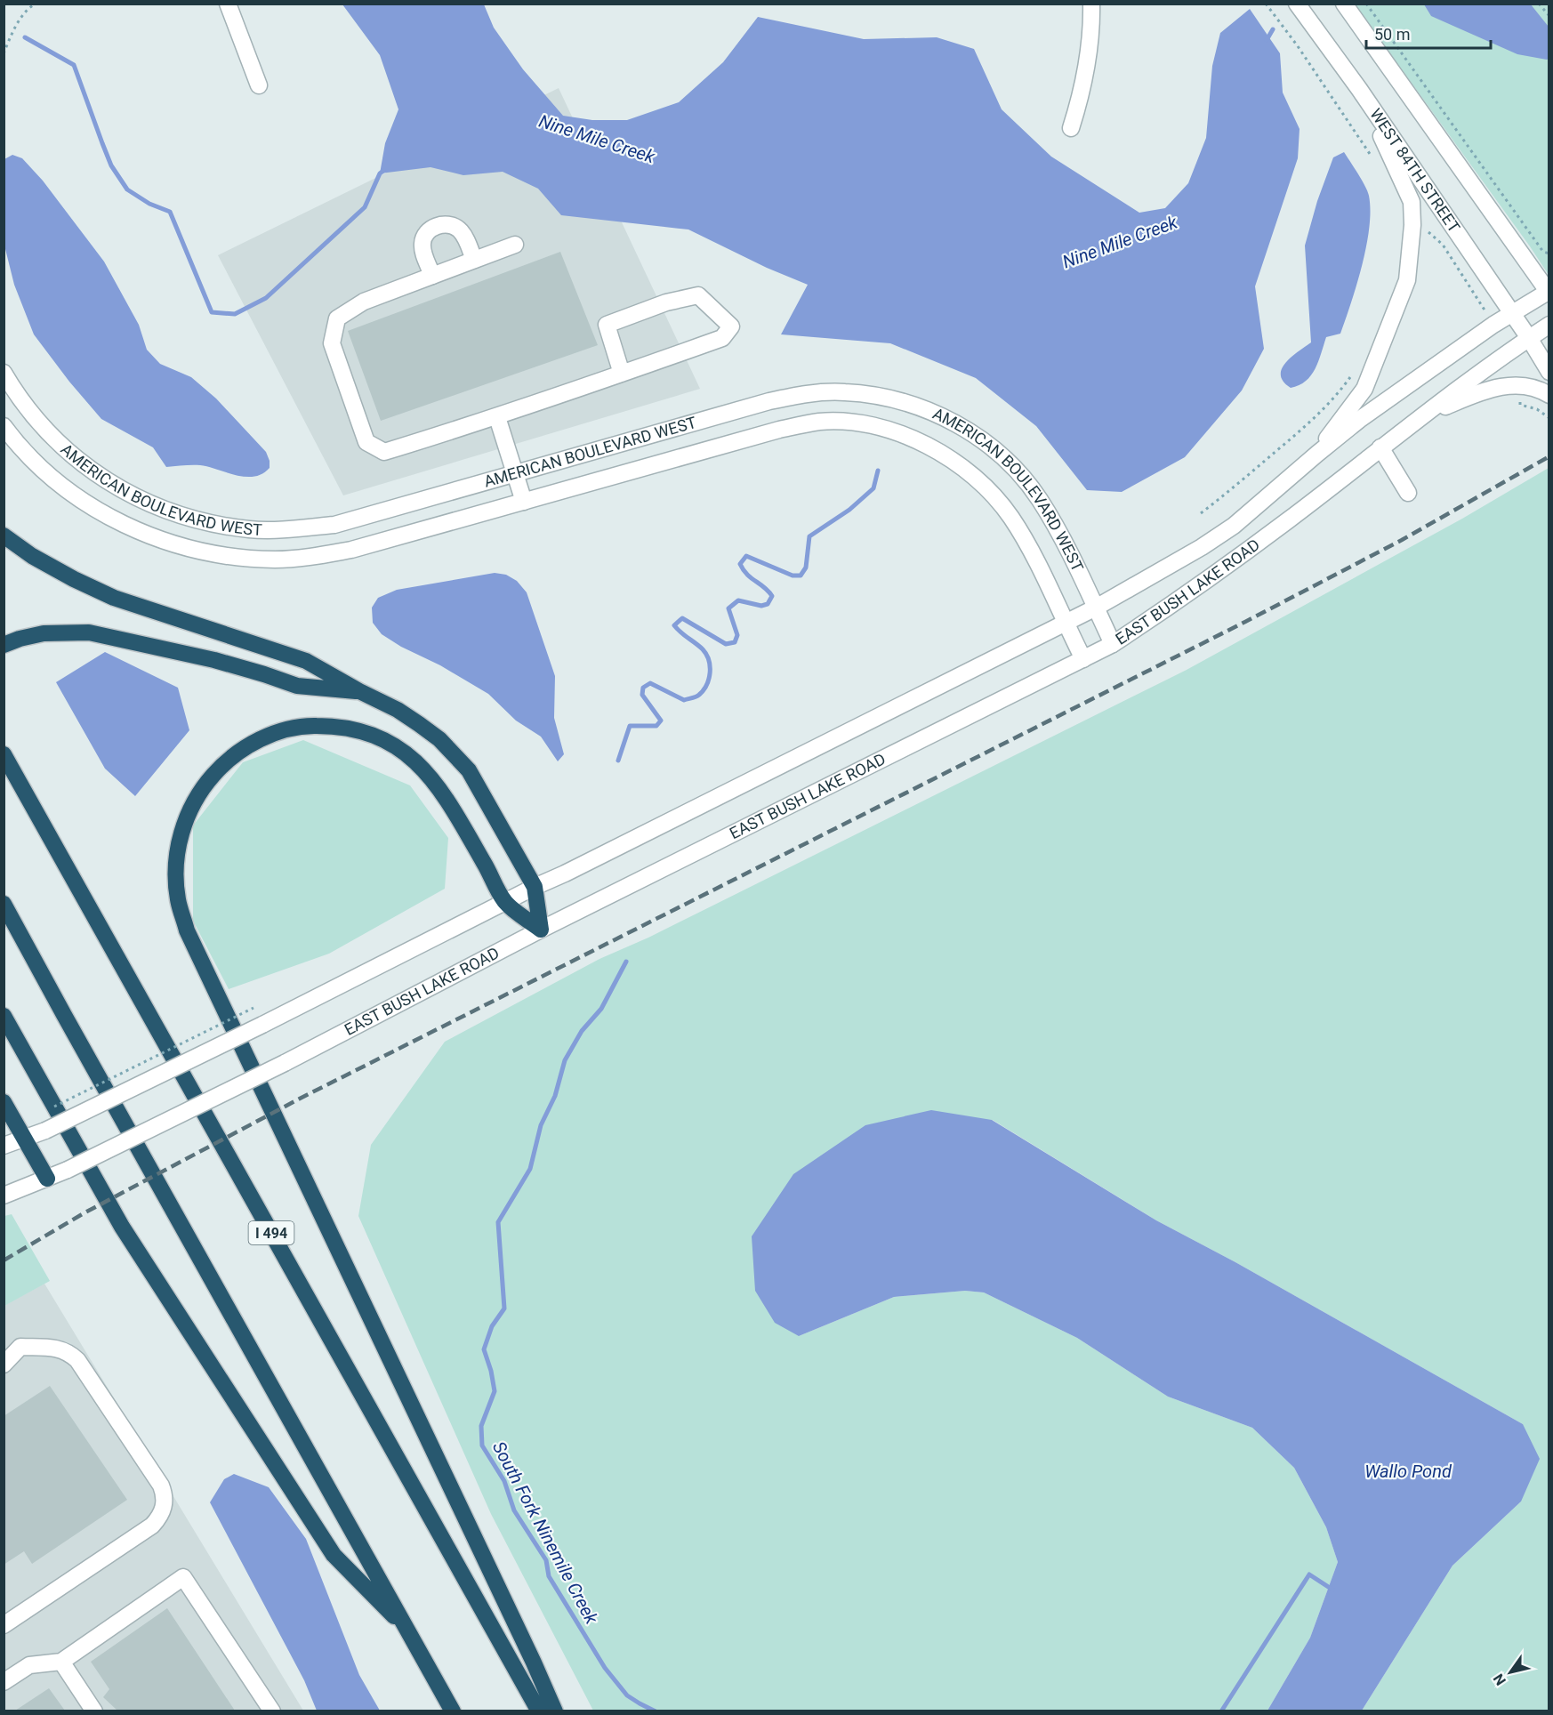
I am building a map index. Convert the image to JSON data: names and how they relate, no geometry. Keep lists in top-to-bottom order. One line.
{"streets":{"highway":["I 494"],"street":["WEST 84TH STREET","AMERICAN BOULEVARD WEST","EAST BUSH LAKE ROAD"]},"crossings":[["WEST 84TH STREET","EAST BUSH LAKE ROAD"],["AMERICAN BOULEVARD WEST","EAST BUSH LAKE ROAD"]],"water":["Nine Mile Creek","Wallo Pond","South Fork Ninemile Creek"],"scale_bar":"50 m","north":"bottom left"}
